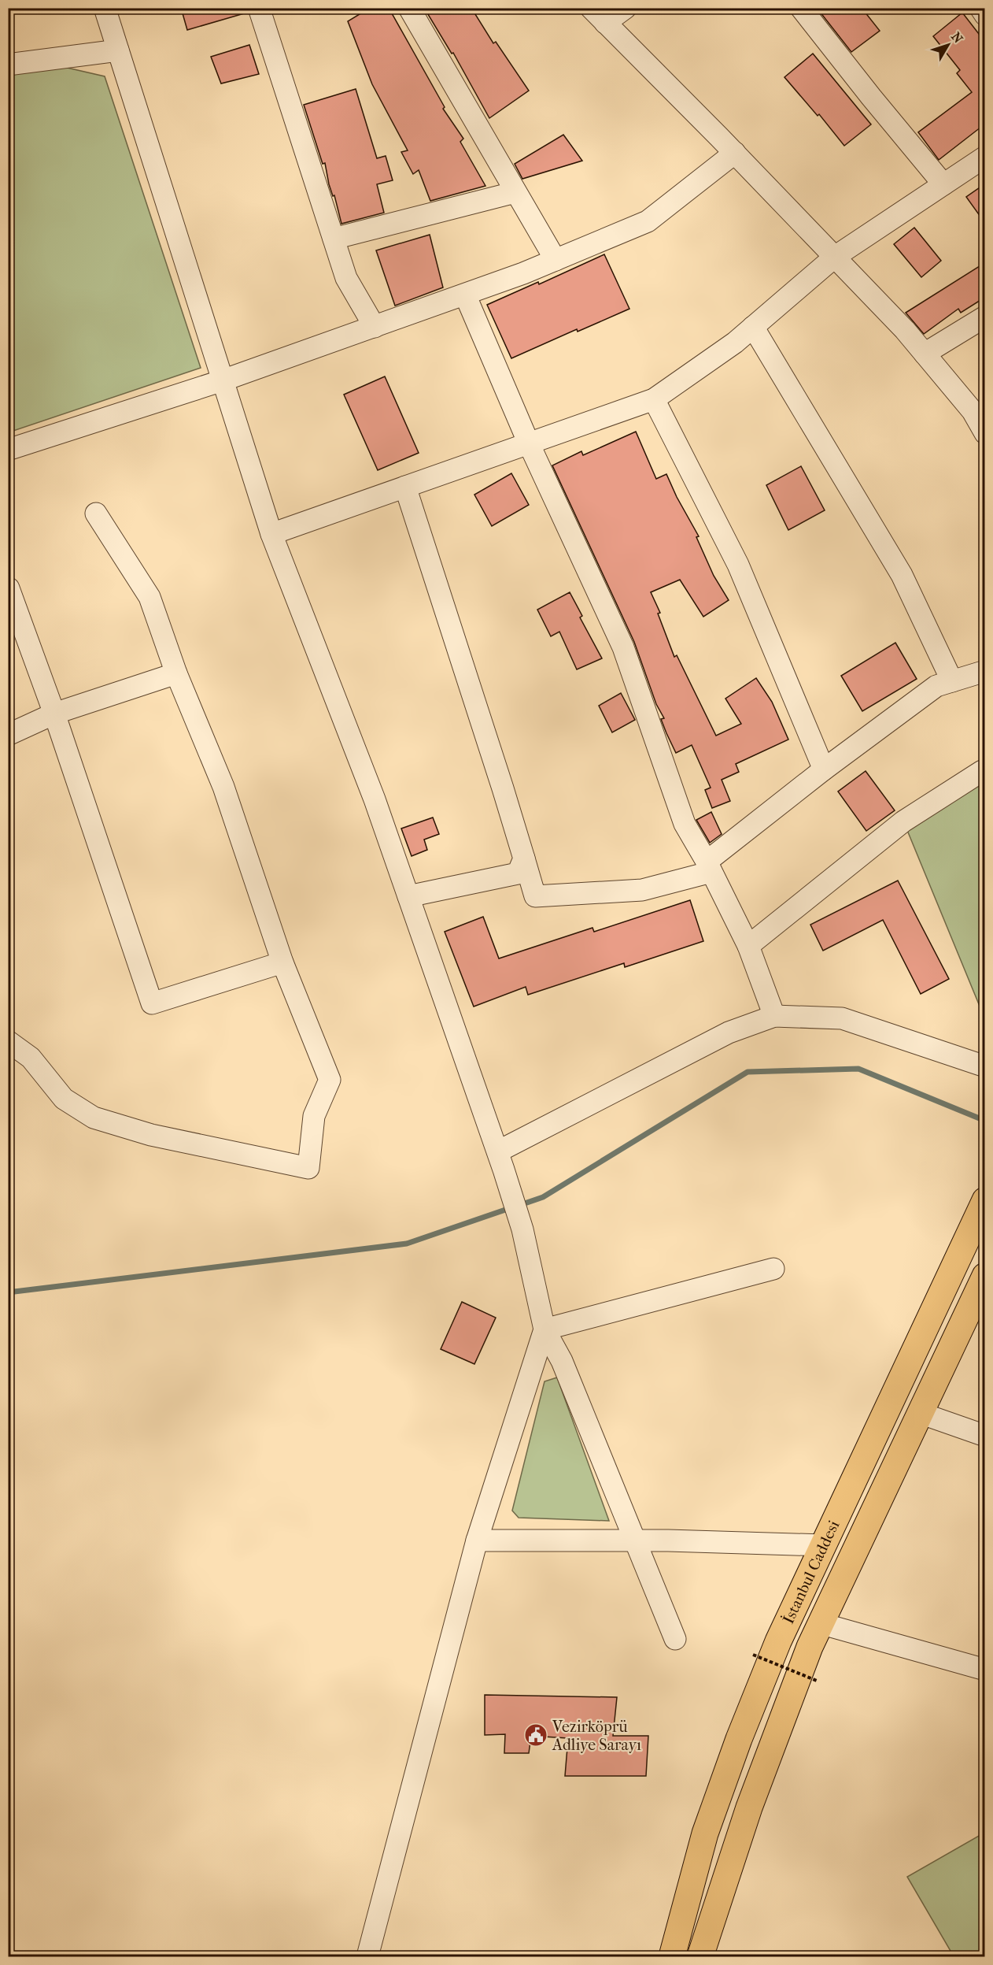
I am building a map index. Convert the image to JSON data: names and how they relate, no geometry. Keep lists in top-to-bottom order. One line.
{"streets":{"main road":["İstanbul Caddesi"]},"places":{"public building":["Vezirköprü Adliye Sarayı"]},"north":"top right"}
